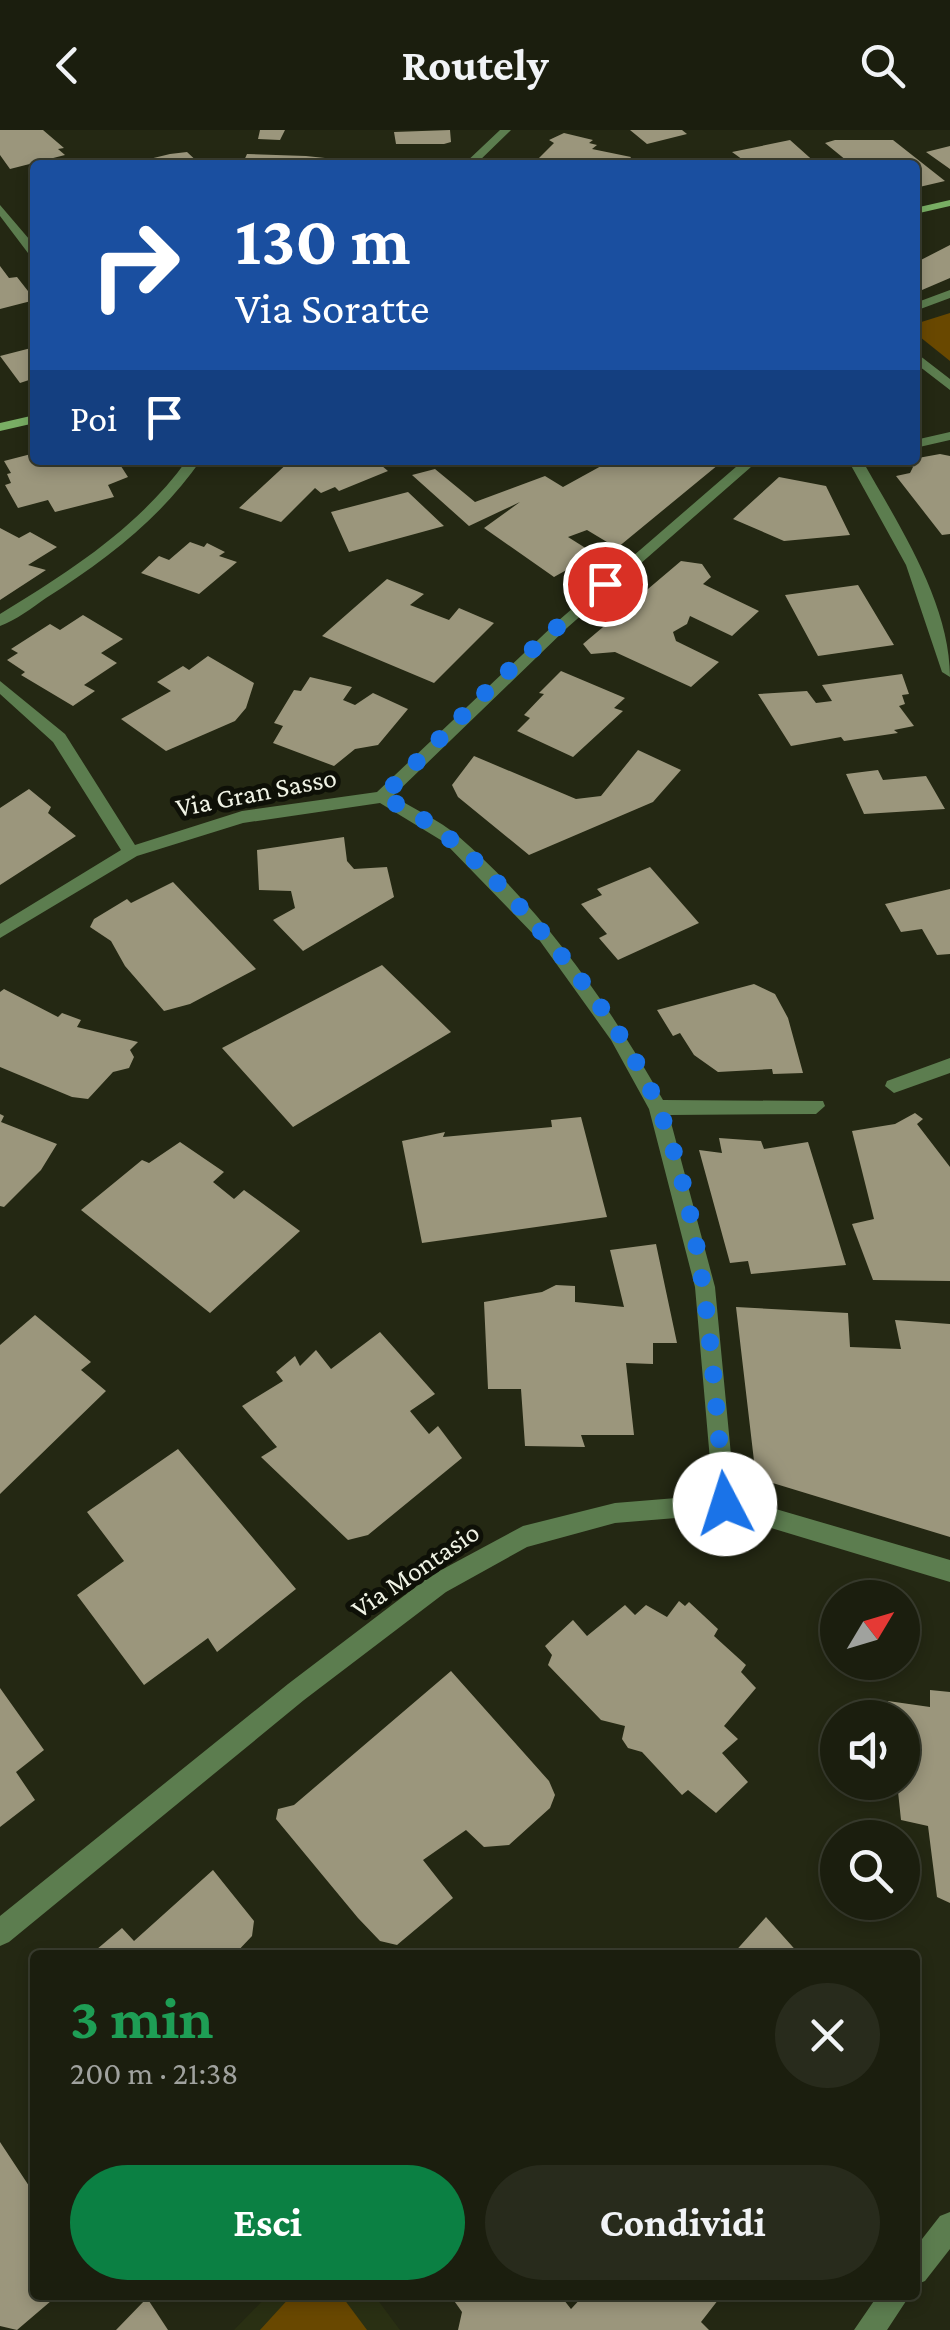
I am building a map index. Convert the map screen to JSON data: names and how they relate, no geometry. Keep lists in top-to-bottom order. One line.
{"streets":{"street":["Via Gran Sasso","Via Montasio"]},"north":"top right","page":{"header":"Routely","turn":["130 m","Via Soratte"],"then":"Poi","heading":["3 min","200 m · 21:38"],"buttons":["Esci","Condividi"]}}
